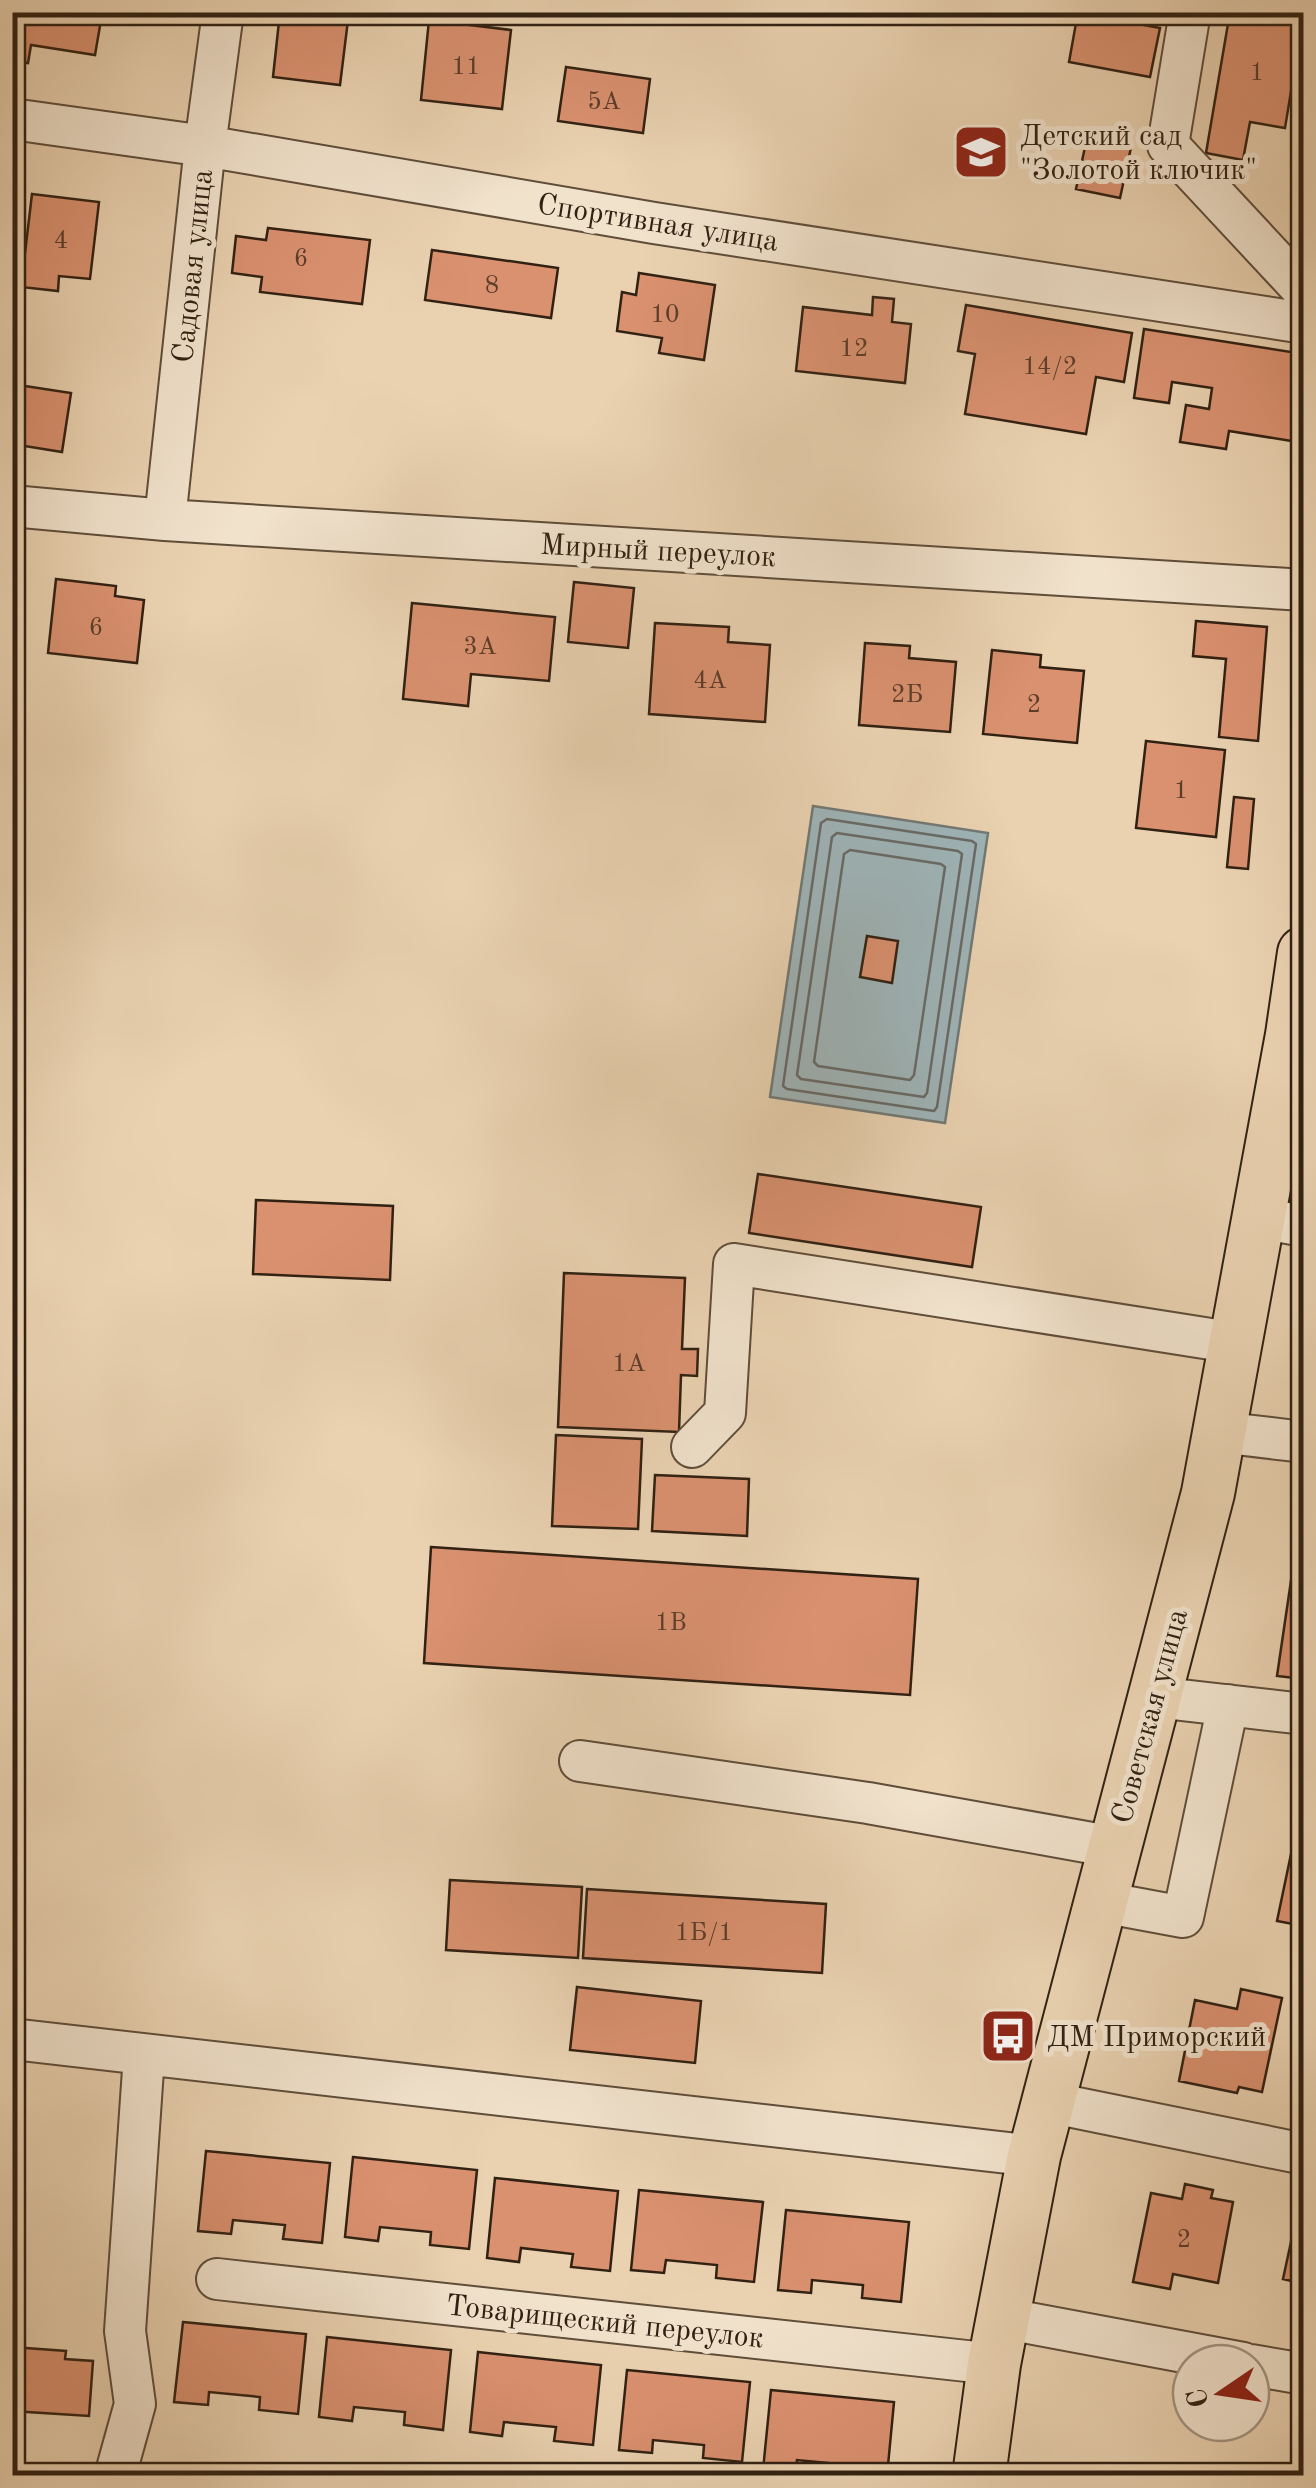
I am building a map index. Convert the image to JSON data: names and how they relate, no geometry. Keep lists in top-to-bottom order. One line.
{"streets":{"main road":["Советская улица"],"street":["Спортивная улица","Садовая улица","Мирный переулок","Товарищеский переулок"]},"crossings":[["Спортивная улица","Садовая улица"],["Садовая улица","Мирный переулок"],["Советская улица","Товарищеский переулок"]],"places":{"school or university":["Детский сад \"Золотой ключик\""],"bus stop":["ДМ Приморский"]},"house_numbers":["11","1","5А","4","6","8","10","12","14/2","6","3А","4А","2Б","2","1","1А","1В","1Б/1","2"],"north":"left"}
